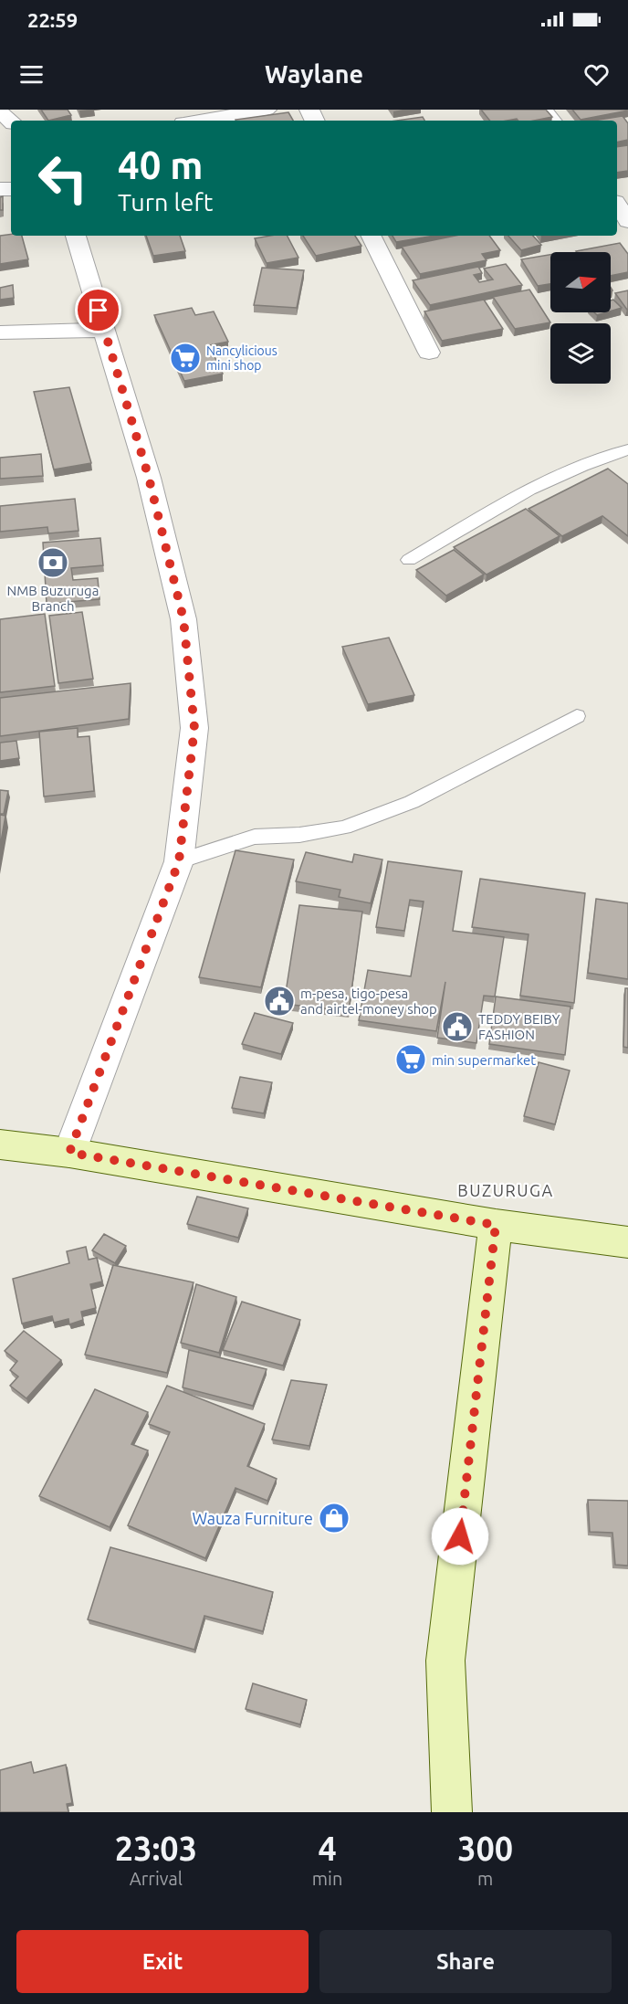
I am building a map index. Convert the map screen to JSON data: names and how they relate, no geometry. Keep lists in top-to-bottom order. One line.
{"districts":["BUZURUGA"],"places":{"supermarket":["Nancylicious mini shop","min supermarket"],"bank":["NMB Buzuruga Branch"],"public building":["m-pesa, tigo-pesa and airtel-money shop","TEDDY BEIBY FASHION"],"shop":["Wauza Furniture"]},"north":"right","page":{"status":"22:59","header":"Waylane","turn":["40 m","Turn left"],"eta":["23:03","Arrival","4","min","300","m"],"buttons":["Exit","Share"]}}
